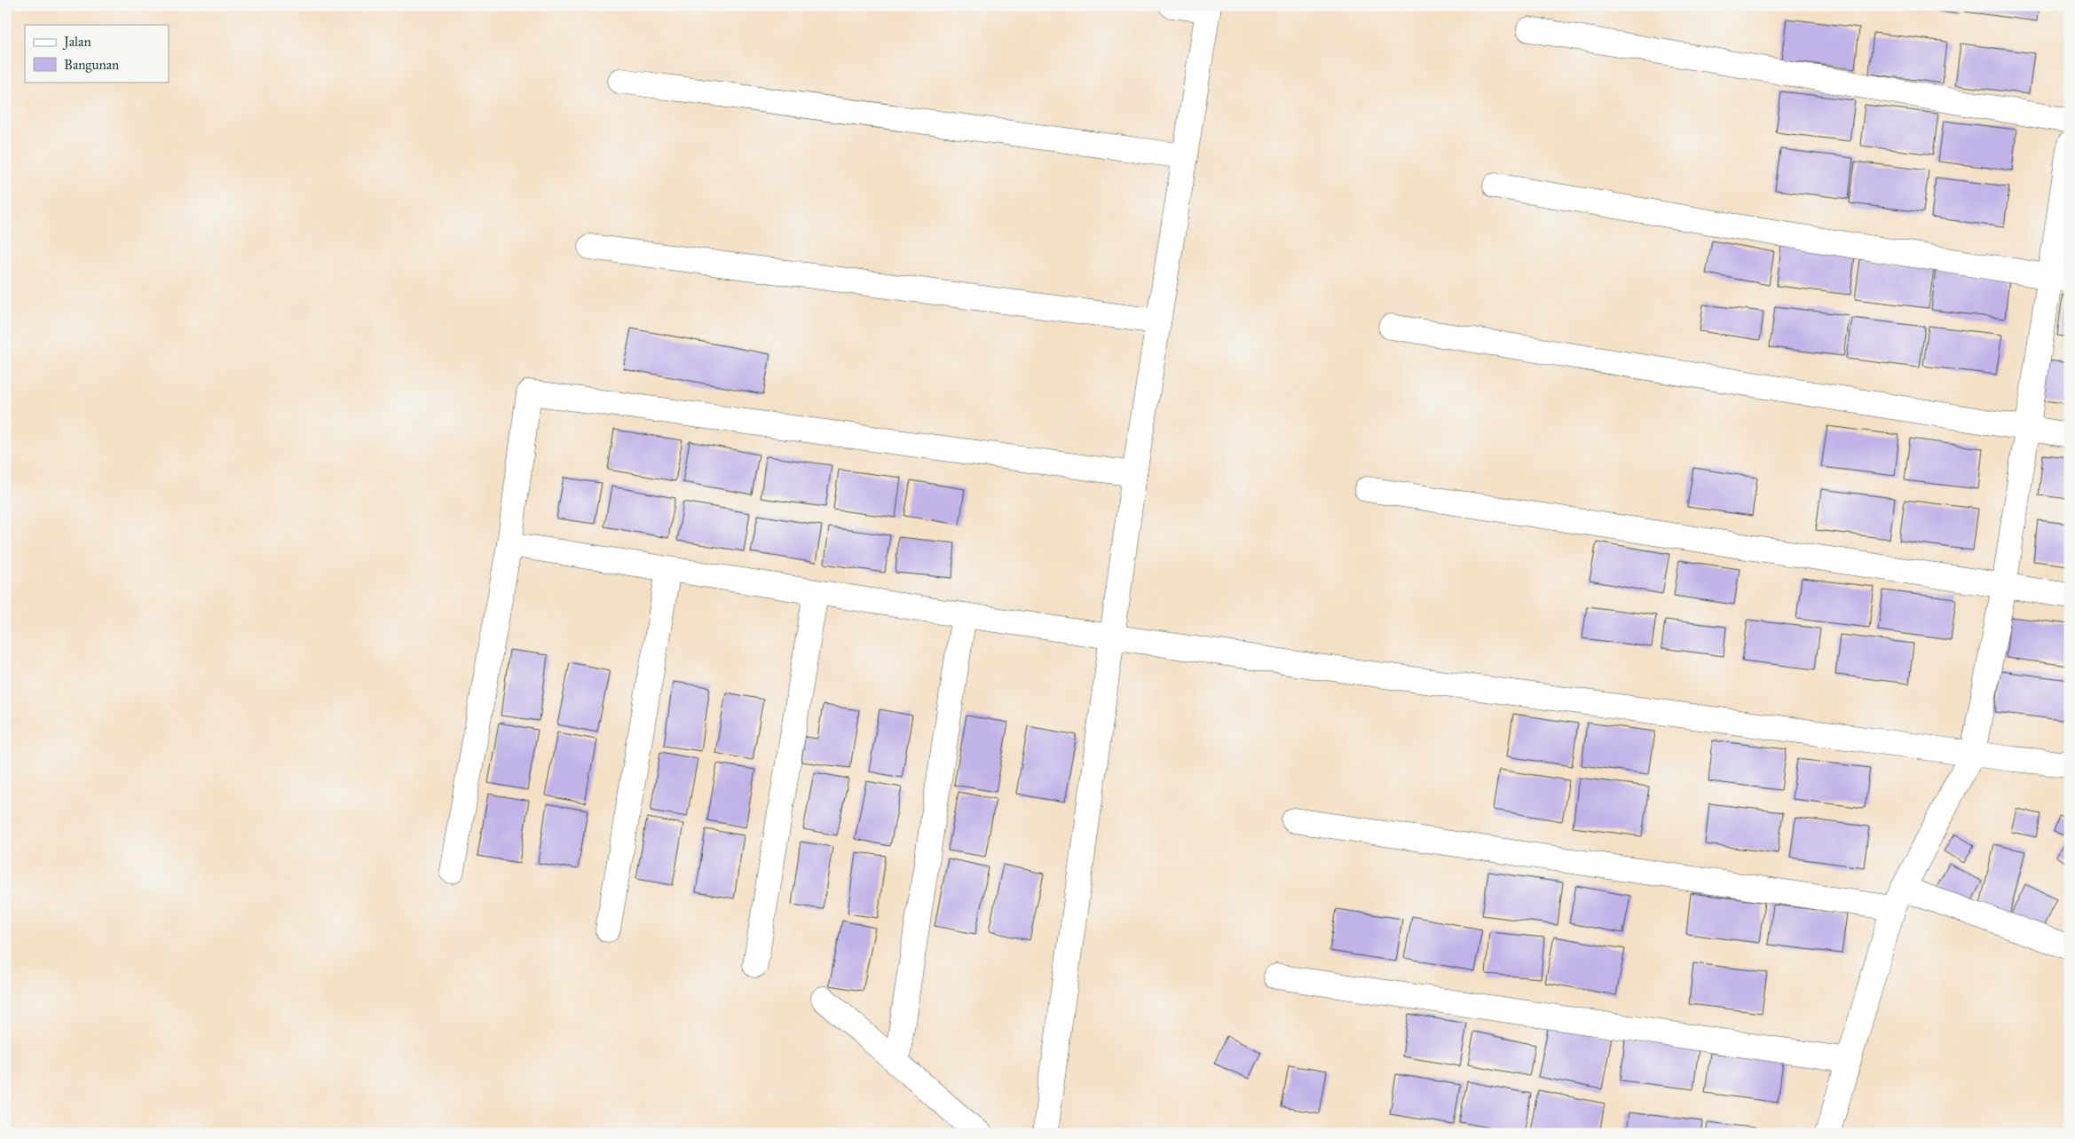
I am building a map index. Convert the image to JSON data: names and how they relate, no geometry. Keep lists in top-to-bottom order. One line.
{"legend":["Jalan","Bangunan"]}
